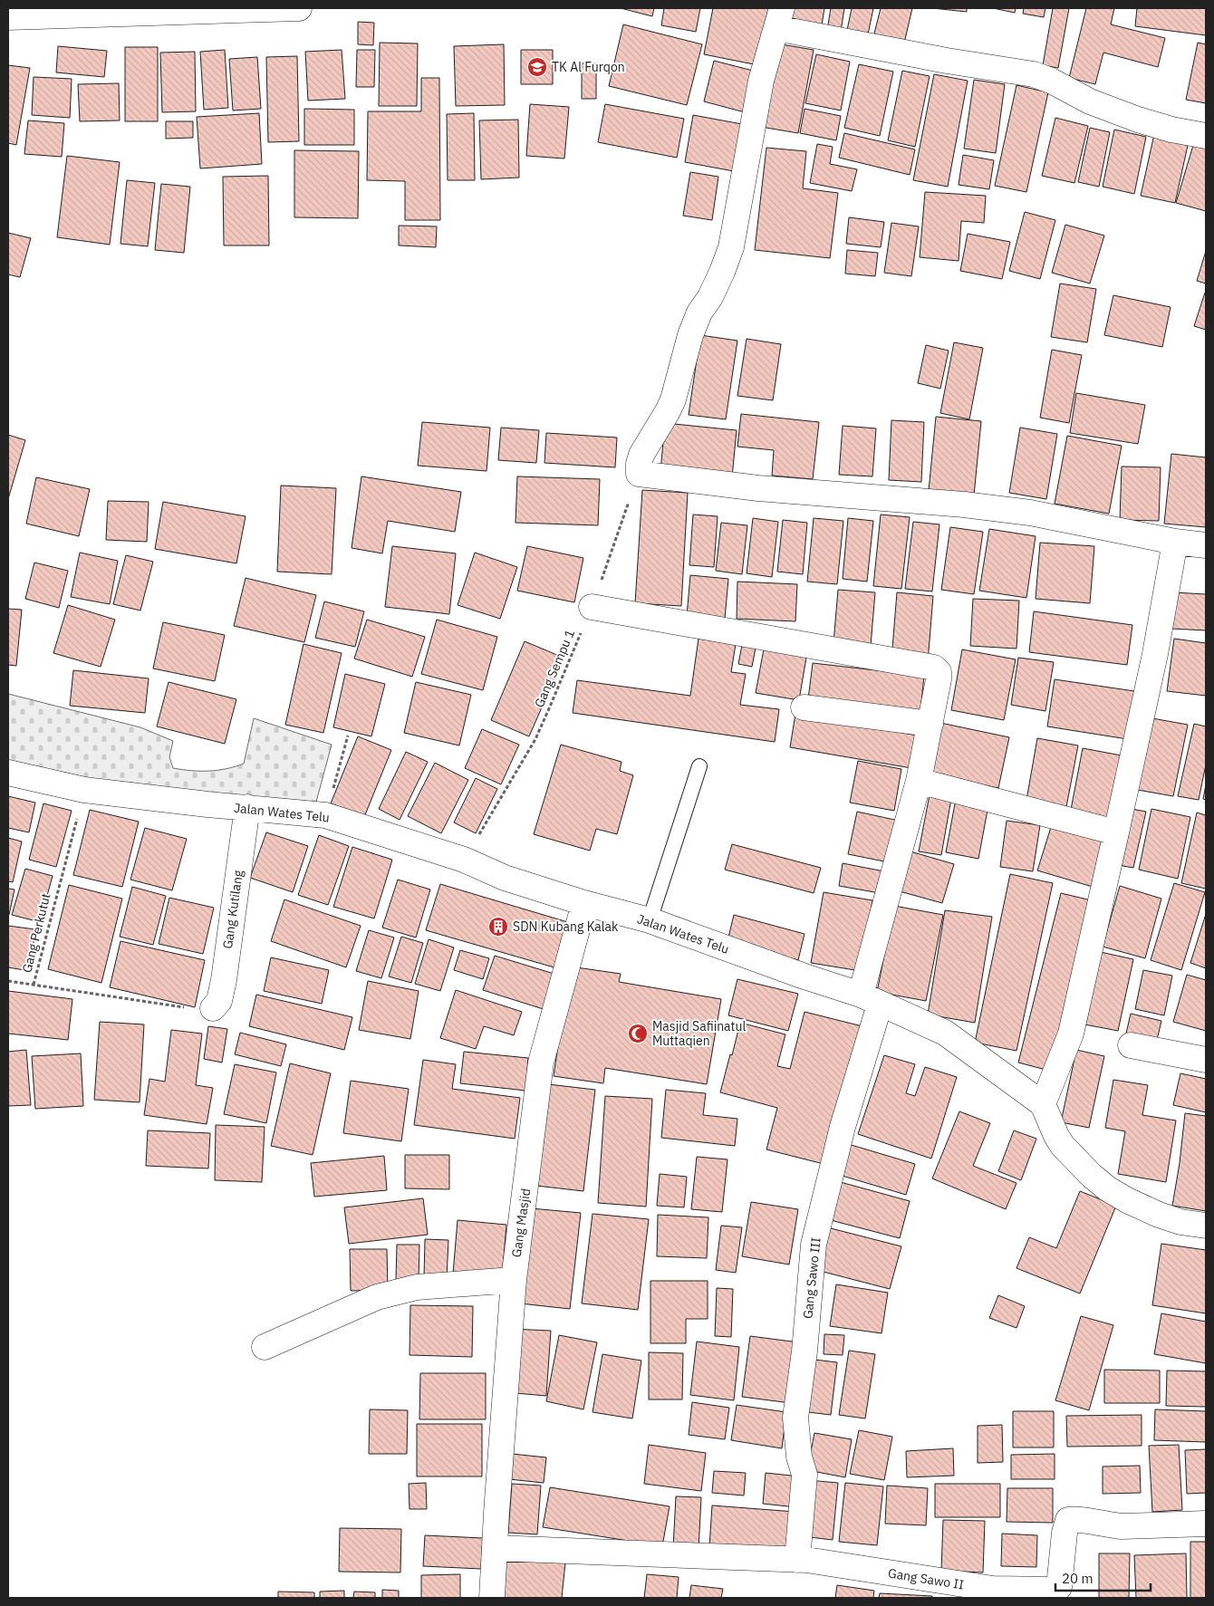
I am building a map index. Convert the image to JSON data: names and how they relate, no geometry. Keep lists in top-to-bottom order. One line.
{"streets":{"street":["Jalan Wates Telu","Gang Kutilang","Gang Masjid","Gang Sawo III","Gang Sawo II"],"path":["Gang Sempu 1","Gang Perkutut"]},"crossings":[["Gang Sempu 1","Jalan Wates Telu"],["Gang Sempu 1","Gang Sawo III"],["Jalan Wates Telu","Gang Kutilang"],["Jalan Wates Telu","Gang Perkutut"],["Jalan Wates Telu","Gang Masjid"],["Jalan Wates Telu","Gang Sawo III"],["Gang Kutilang","Gang Perkutut"],["Gang Sawo III","Gang Sawo II"]],"places":{"school or university":["TK Al Furqon"],"building":["SDN Kubang Kalak"],"mosque":["Masjid Safiinatul Muttaqien"]},"scale_bar":"20 m"}
